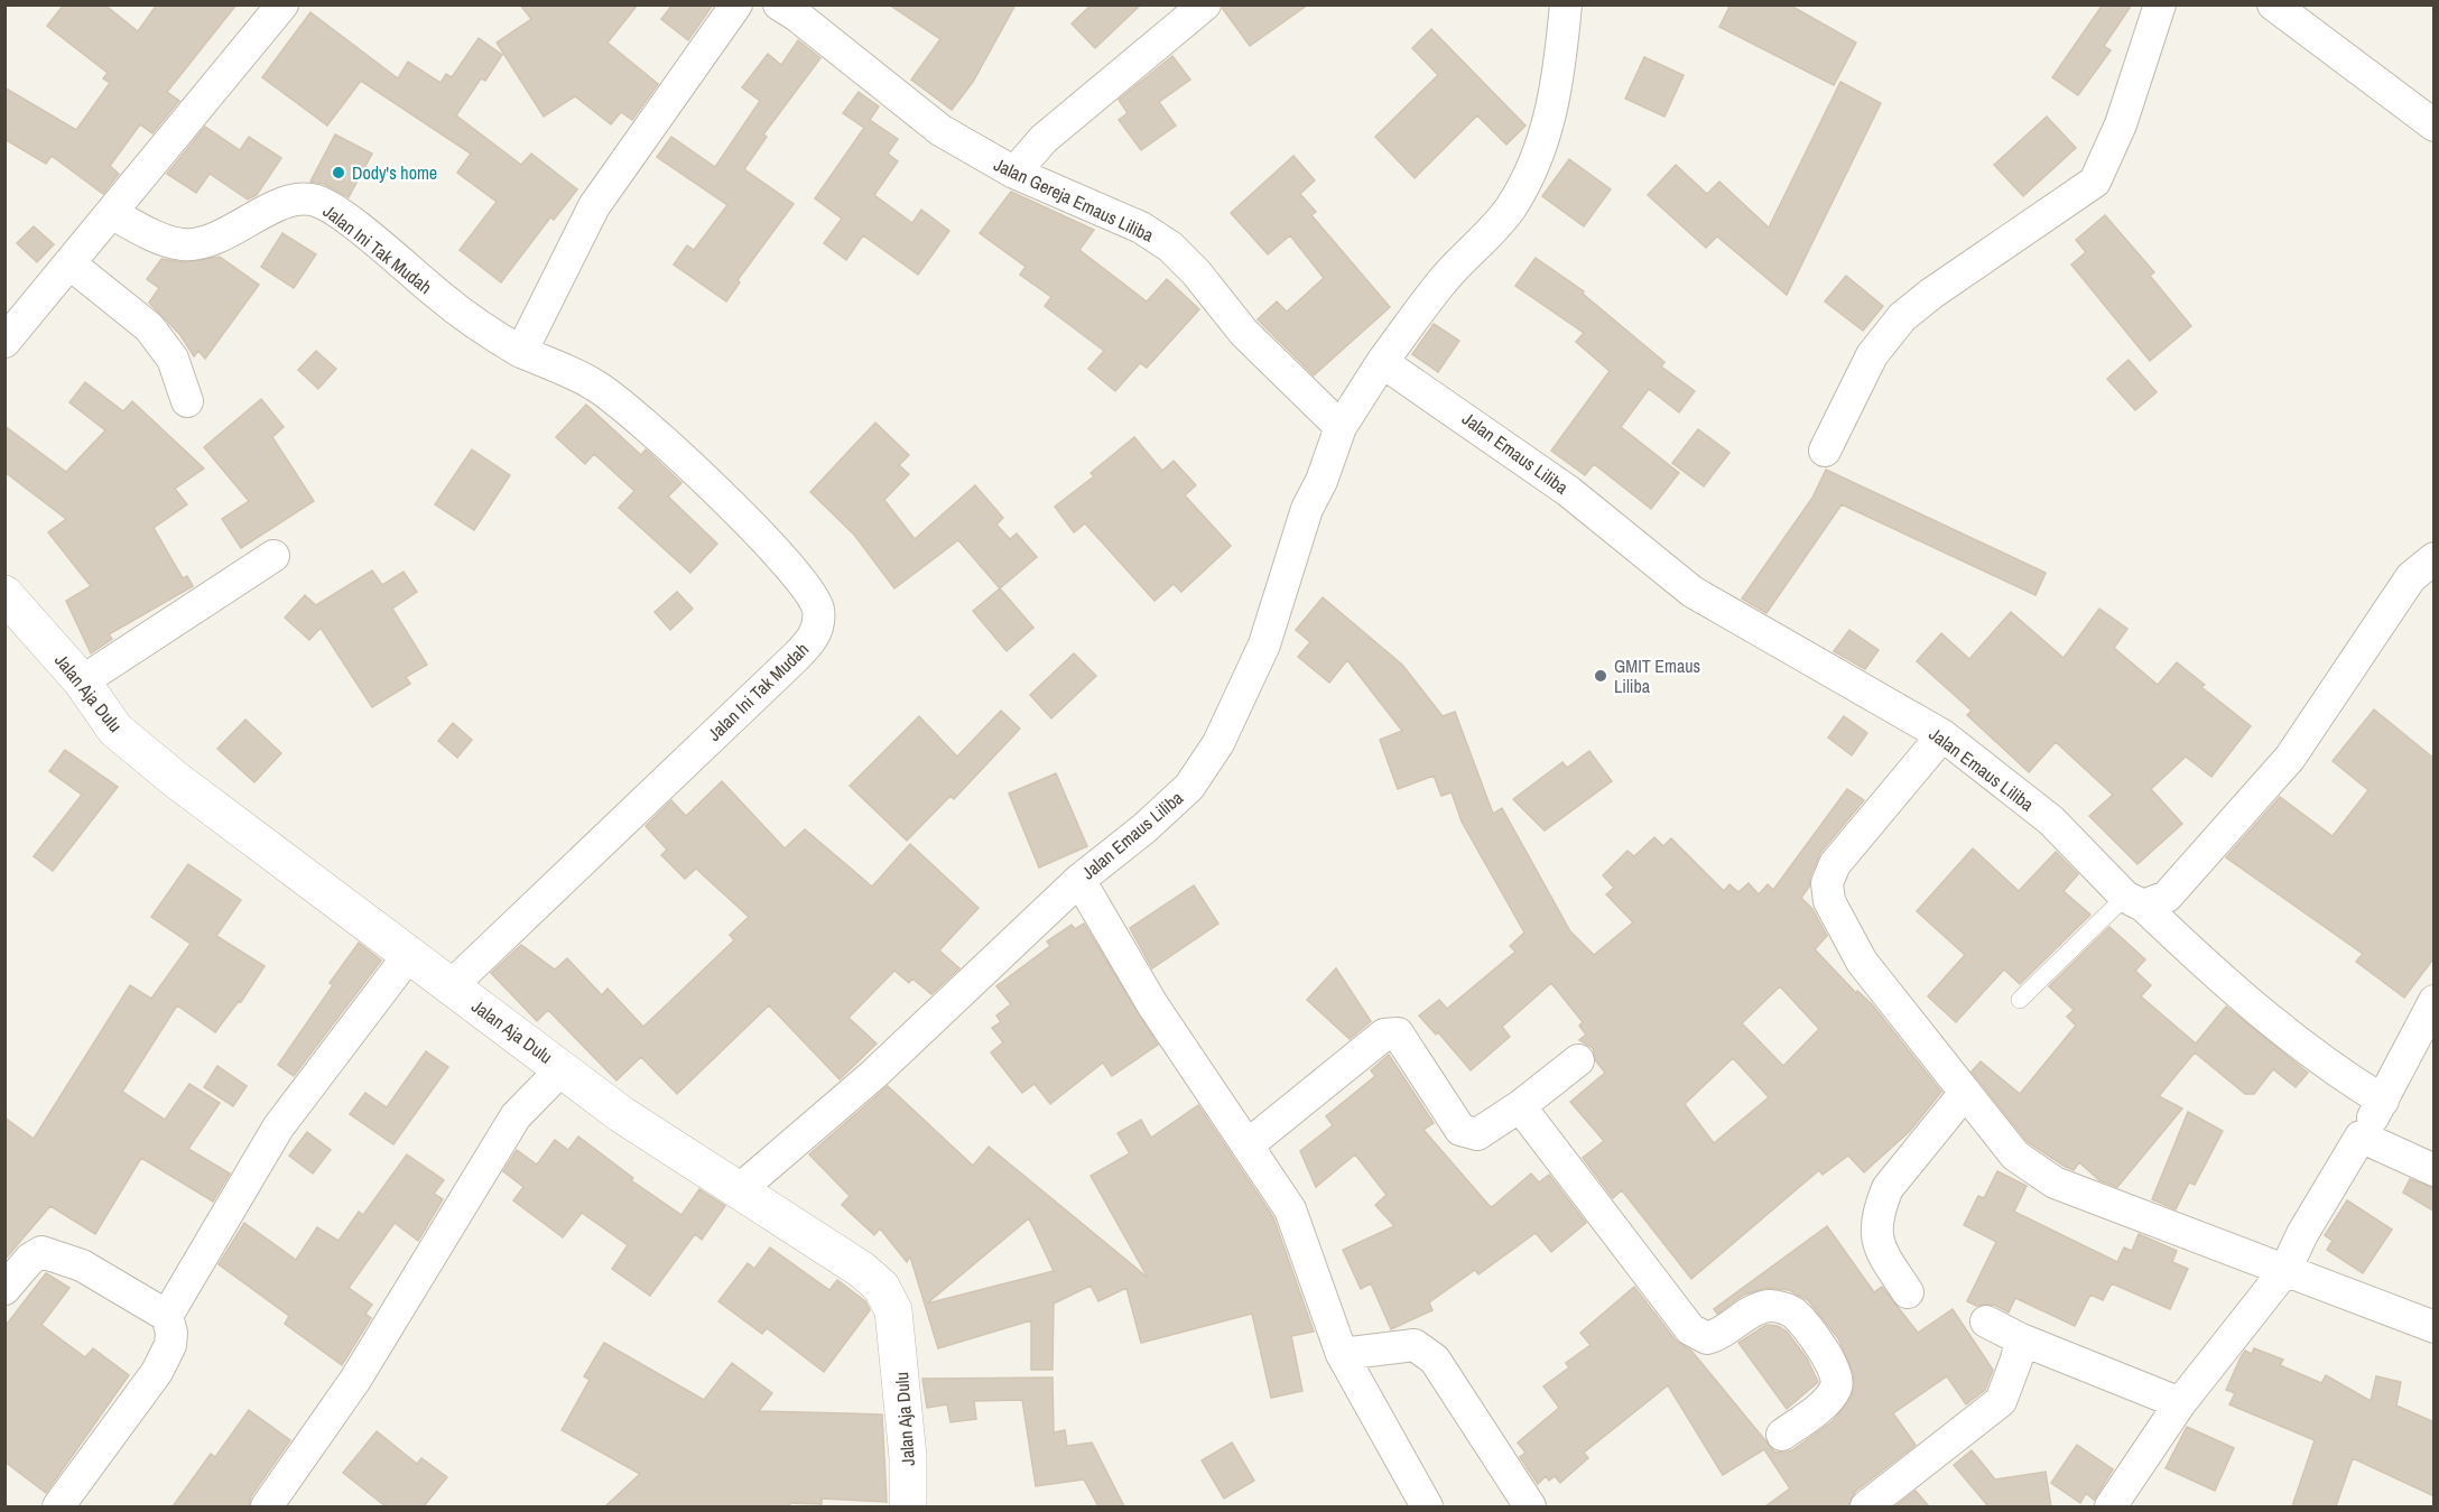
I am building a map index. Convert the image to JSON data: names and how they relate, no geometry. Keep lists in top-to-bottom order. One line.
{"streets":{"street":["Jalan Gereja Emaus Liliba","Jalan Ini Tak Mudah","Jalan Emaus Liliba","Jalan Aja Dulu"]},"crossings":[["Jalan Gereja Emaus Liliba","Jalan Emaus Liliba"],["Jalan Ini Tak Mudah","Jalan Aja Dulu"],["Jalan Emaus Liliba","Jalan Aja Dulu"]],"places":["Dody's home","GMIT Emaus Liliba"]}
